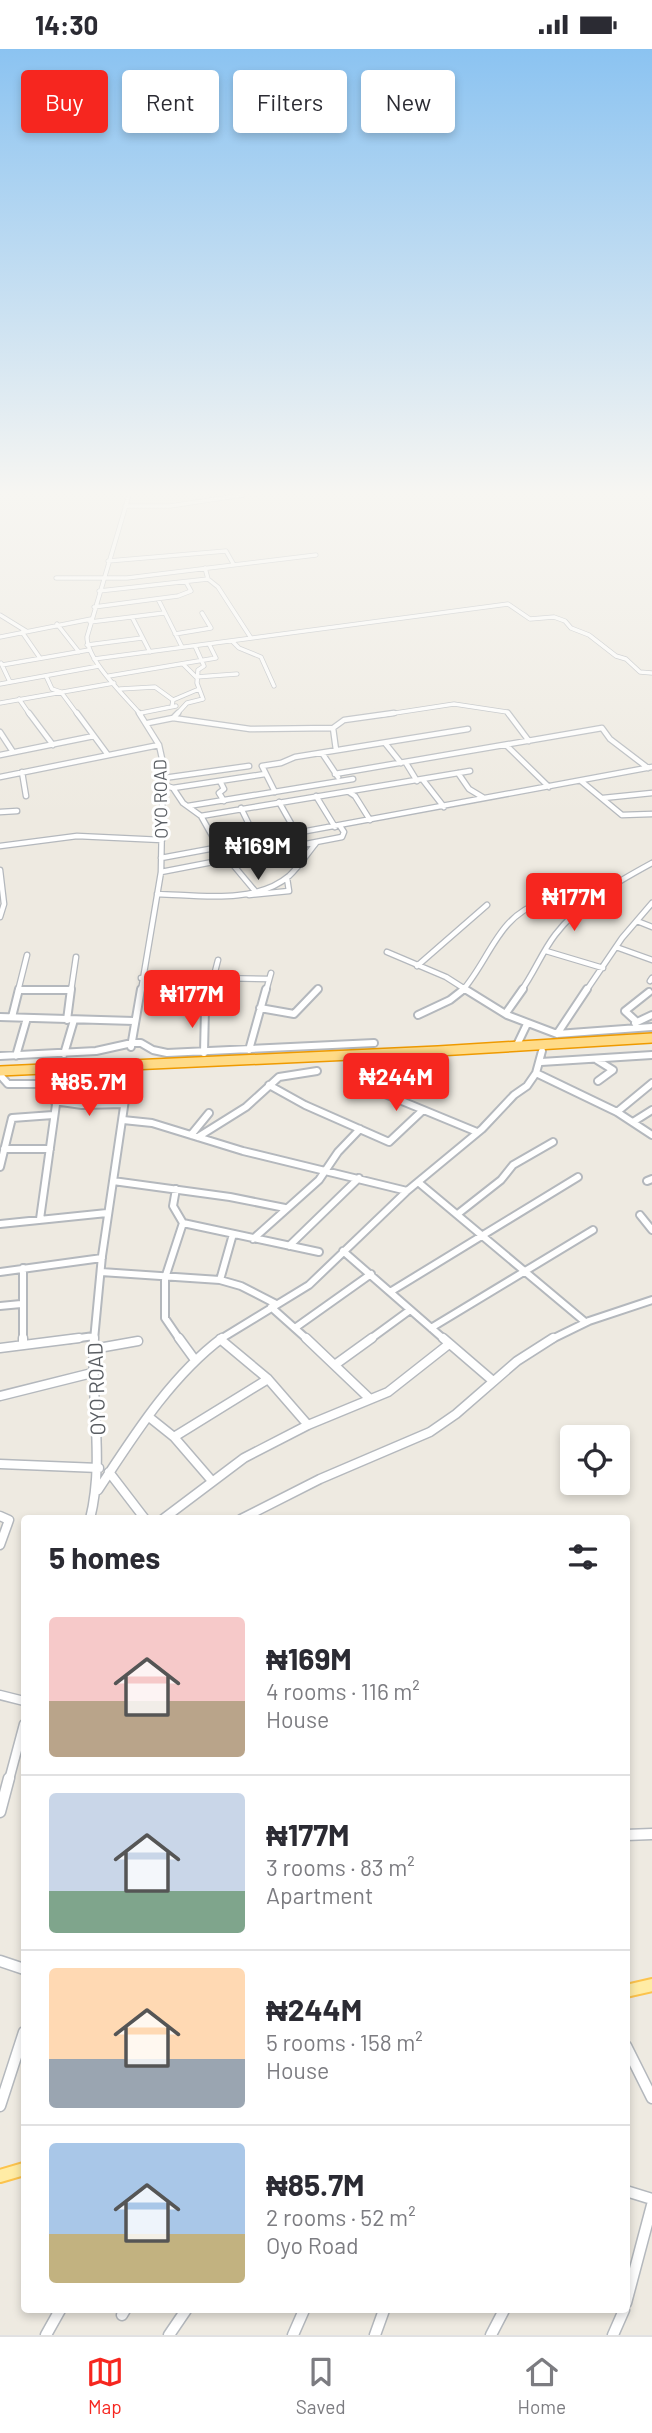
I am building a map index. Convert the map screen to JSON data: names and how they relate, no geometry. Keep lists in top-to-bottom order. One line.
{"streets":{"street":["OYO ROAD"]},"page":{"status":"14:30","chip":["Buy","Rent","Filters","New"],"price":["₦169M","₦177M","₦177M","₦244M","₦85.7M"],"heading":"5 homes","list":[{"name":"₦169M","note":"4 rooms · 116 m² · House"},{"name":"₦177M","note":"3 rooms · 83 m² · Apartment"},{"name":"₦244M","note":"5 rooms · 158 m² · House"},{"name":"₦85.7M","note":"2 rooms · 52 m² · Oyo Road"}],"tabs":["Map","Saved","Home"]}}
